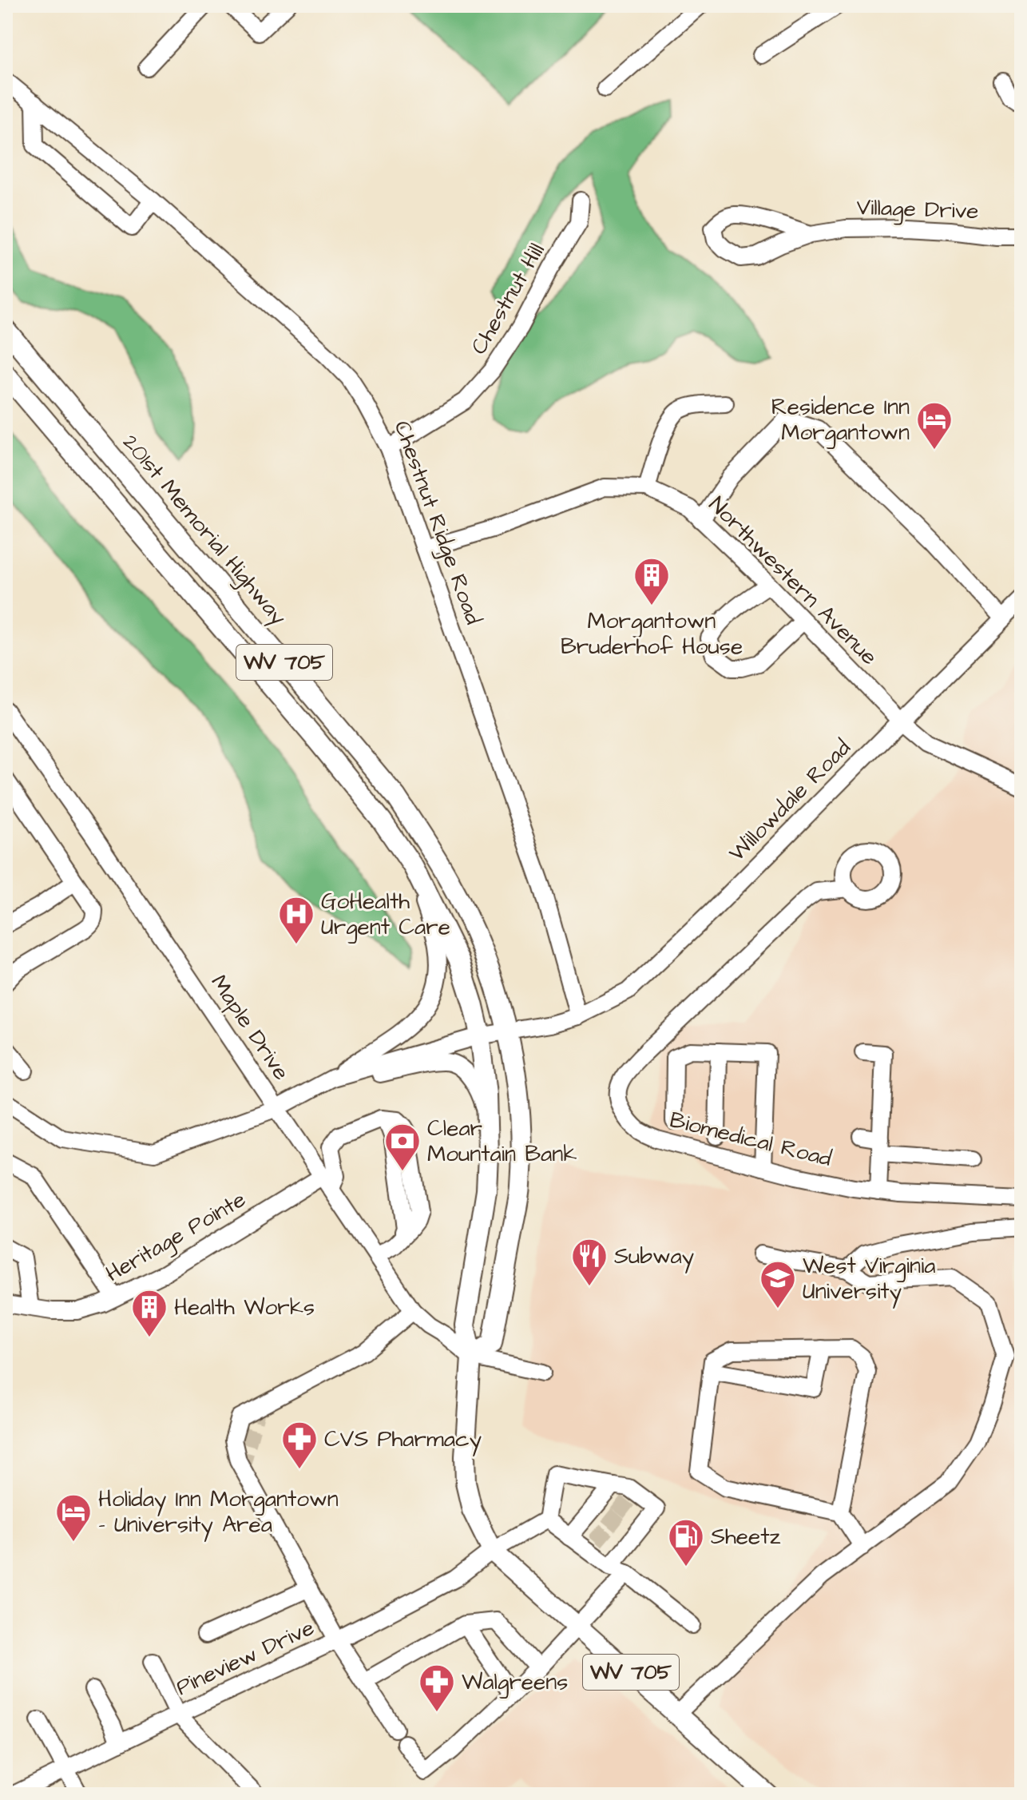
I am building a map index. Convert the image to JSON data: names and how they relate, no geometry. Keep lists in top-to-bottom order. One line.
{"streets":{"main road":["201st Memorial Highway","WV 705"],"street":["Village Drive","Chestnut Hill","Chestnut Ridge Road","Northwestern Avenue","Willowdale Road","Maple Drive","Biomedical Road","Heritage Pointe","Pineview Drive"]},"crossings":[["Chestnut Hill","Chestnut Ridge Road"],["Chestnut Ridge Road","Northwestern Avenue"],["Chestnut Ridge Road","Willowdale Road"],["201st Memorial Highway","WV 705"],["Northwestern Avenue","Willowdale Road"],["WV 705","Maple Drive"],["WV 705","Pineview Drive"],["Maple Drive","Heritage Pointe"]],"places":{"hotel":["Residence Inn Morgantown","Holiday Inn Morgantown - University Area"],"building":["Morgantown Bruderhof House","Health Works"],"hospital":["GoHealth Urgent Care"],"bank":["Clear Mountain Bank"],"restaurant":["Subway"],"school or university":["West Virginia University"],"pharmacy":["CVS Pharmacy","Walgreens"],"fuel station":["Sheetz"]}}
